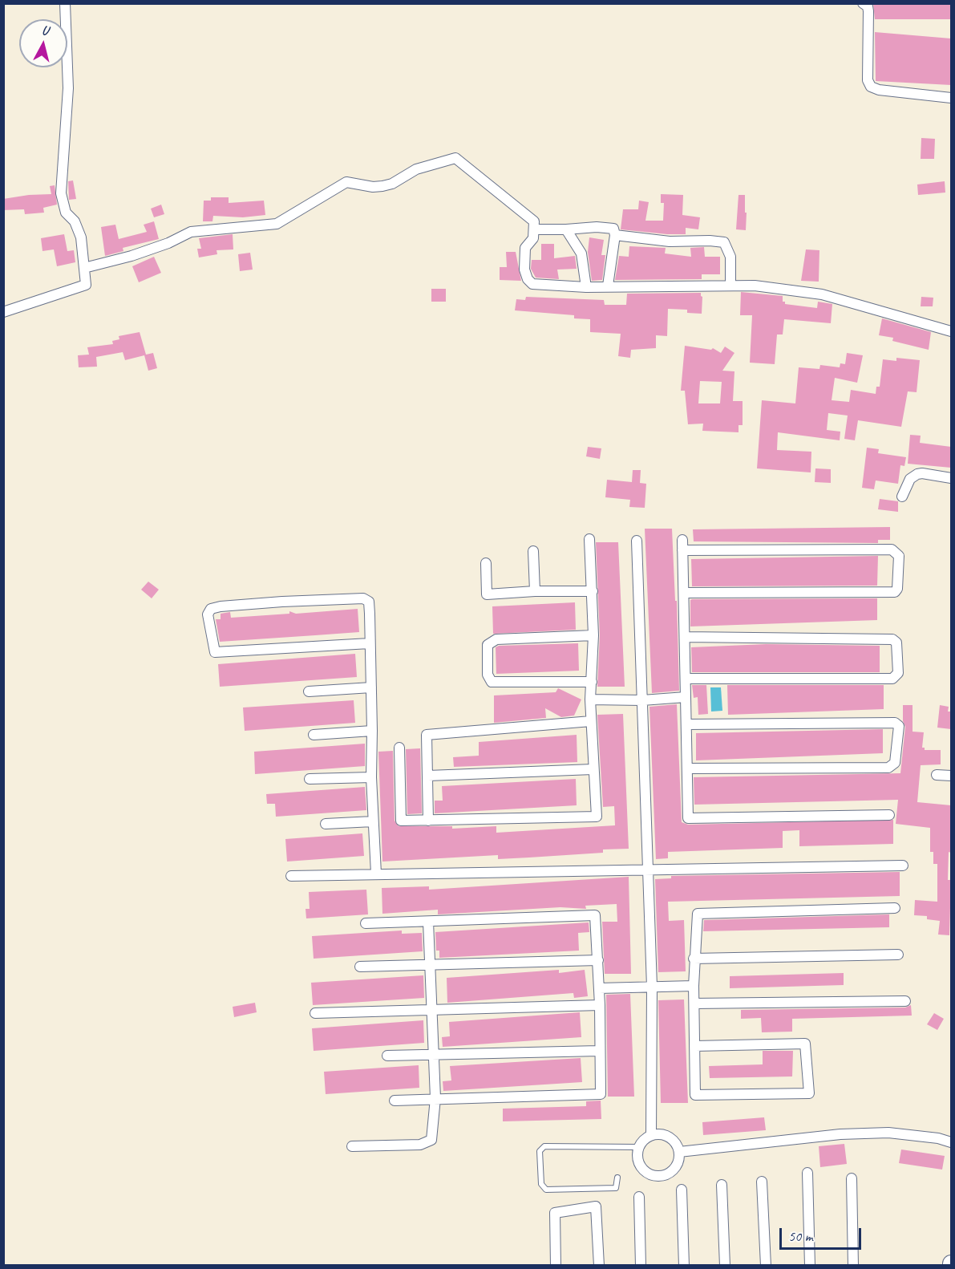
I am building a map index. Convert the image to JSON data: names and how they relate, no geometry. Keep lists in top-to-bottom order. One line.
{"scale_bar":"50 m","north":"top"}
